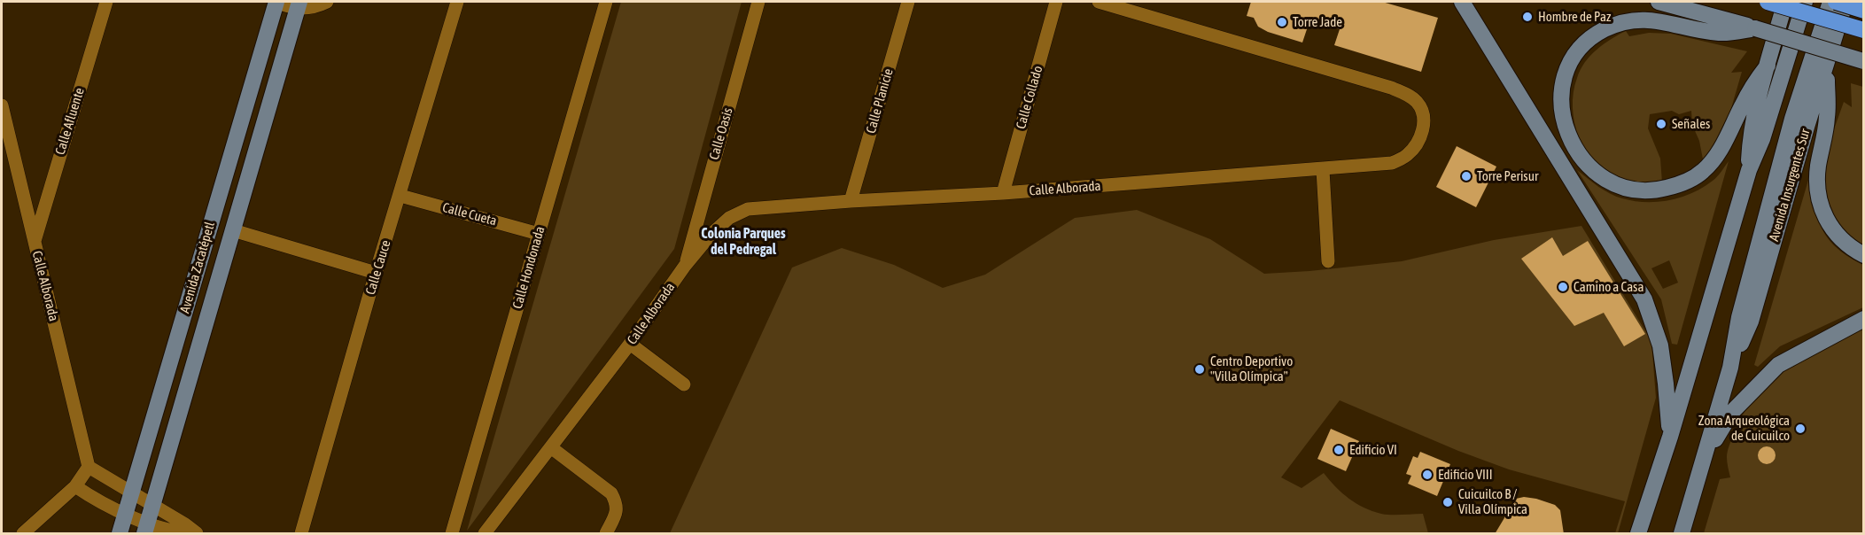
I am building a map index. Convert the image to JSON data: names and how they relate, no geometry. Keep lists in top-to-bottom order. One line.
{"streets":{"main road":["Avenida Insurgentes Sur","Avenida Zacatépetl"],"street":["Calle Collado","Calle Planicie","Calle Afluente","Calle Oasis","Calle Alborada","Calle Cueta","Calle Cauce","Calle Hondonada"]},"crossings":[["Calle Collado","Calle Alborada"],["Calle Planicie","Calle Alborada"],["Calle Afluente","Calle Alborada"],["Calle Oasis","Calle Alborada"],["Calle Cueta","Calle Cauce"],["Calle Cueta","Calle Hondonada"]],"districts":["Colonia Parques del Pedregal"],"places":["Hombre de Paz","Torre Jade","Señales","Torre Perisur","Camino a Casa","Centro Deportivo \"Villa Olímpica\"","Zona Arqueológica de Cuicuilco","Edificio VI","Edificio VIII","Cuicuilco B / Villa Olímpica"]}
